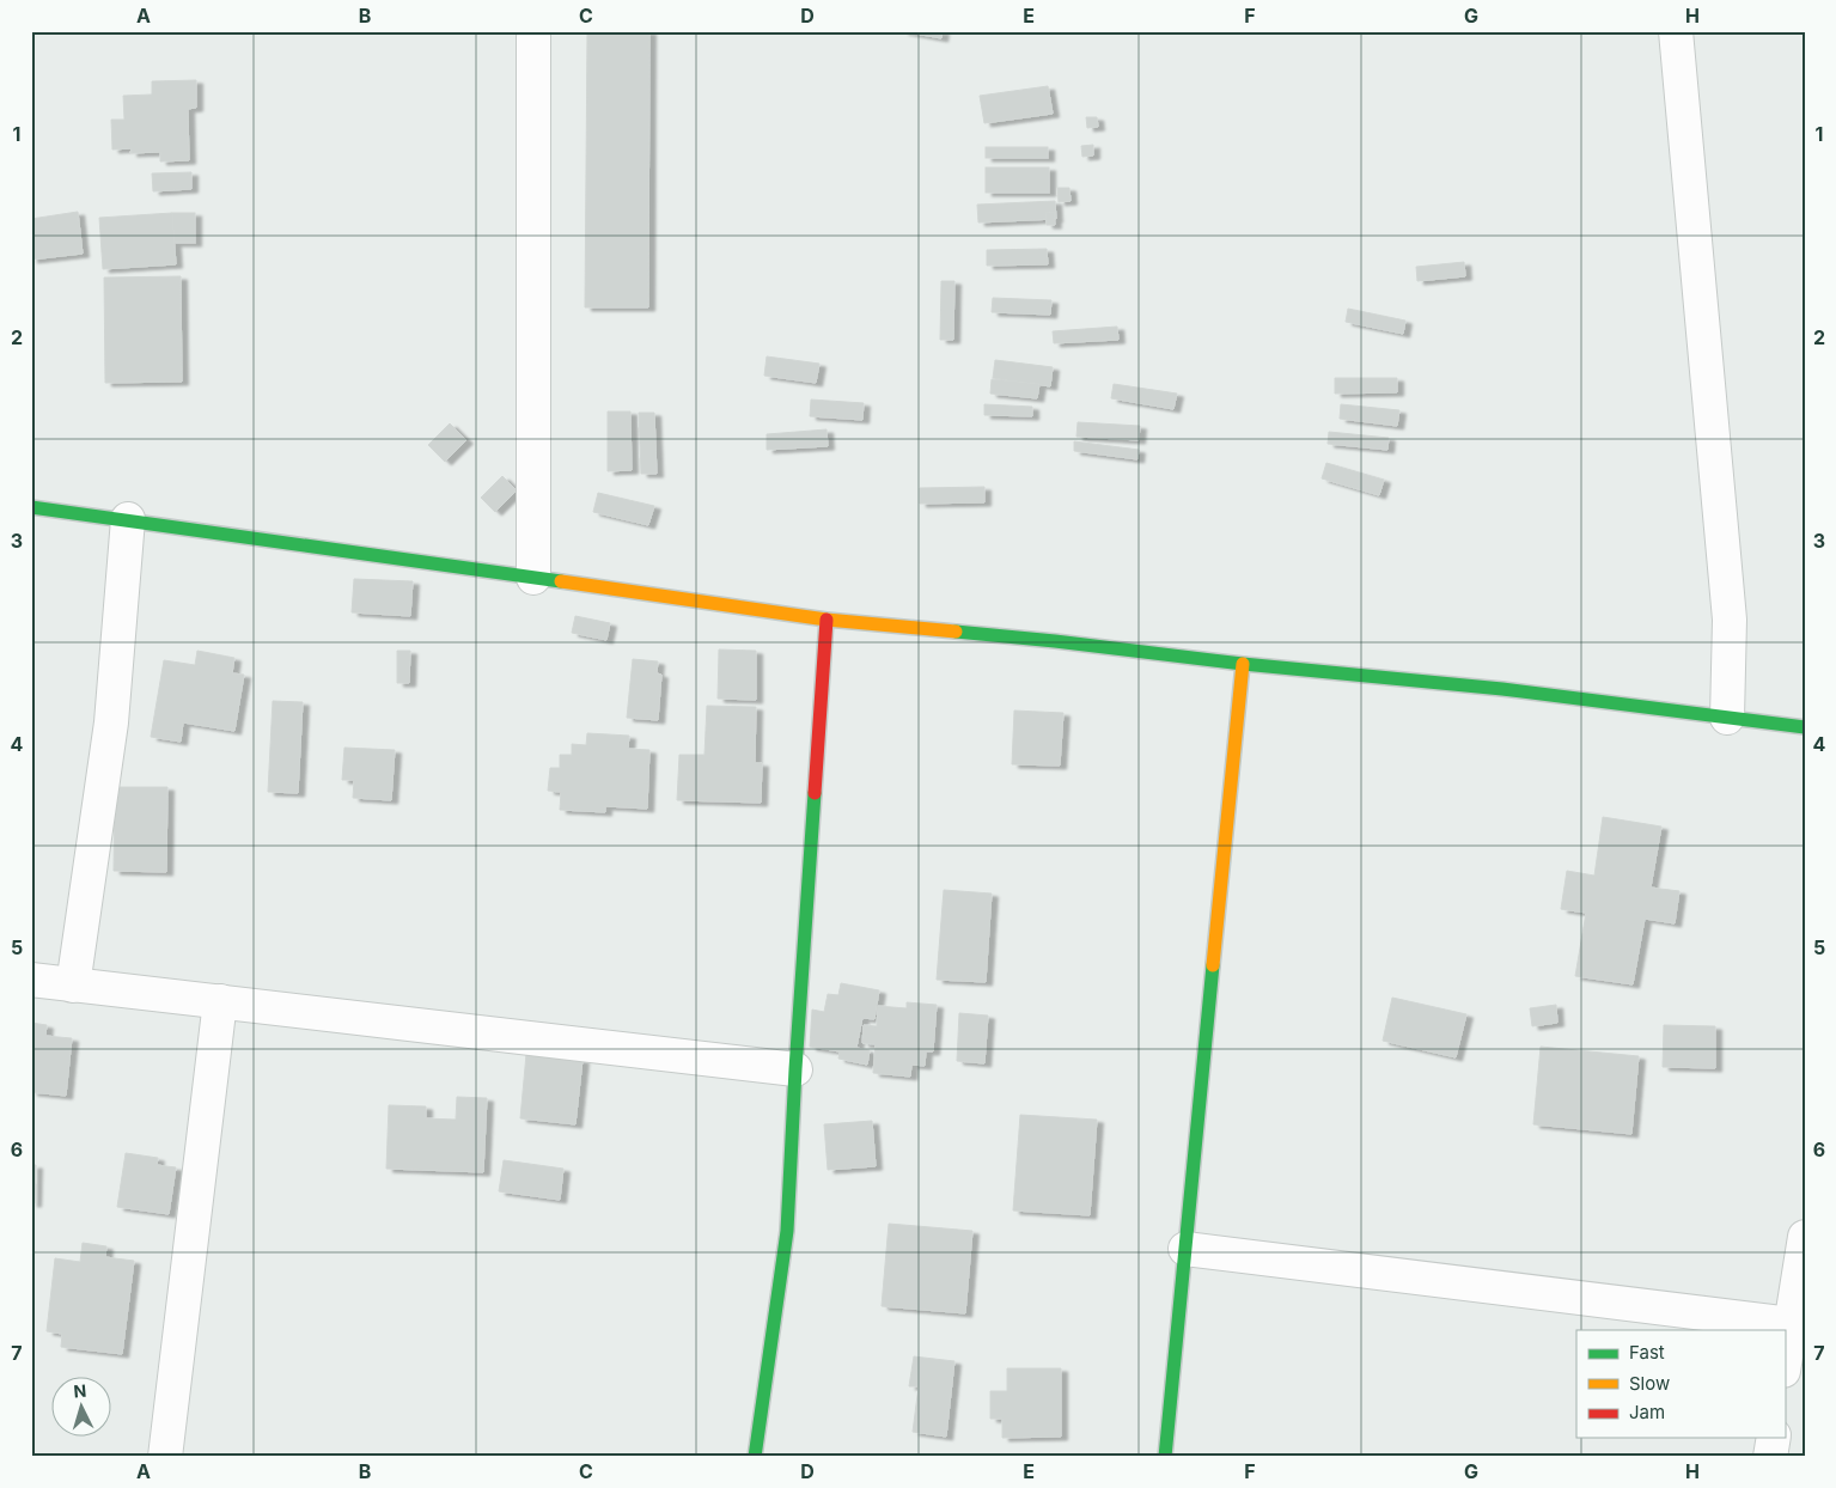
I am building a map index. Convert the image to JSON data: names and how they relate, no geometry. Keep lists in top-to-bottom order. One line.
{"legend":["Fast","Slow","Jam"],"north":"top","grid":{"columns":["A","B","C","D","E","F","G","H"],"rows":["1","2","3","4","5","6","7"]}}
